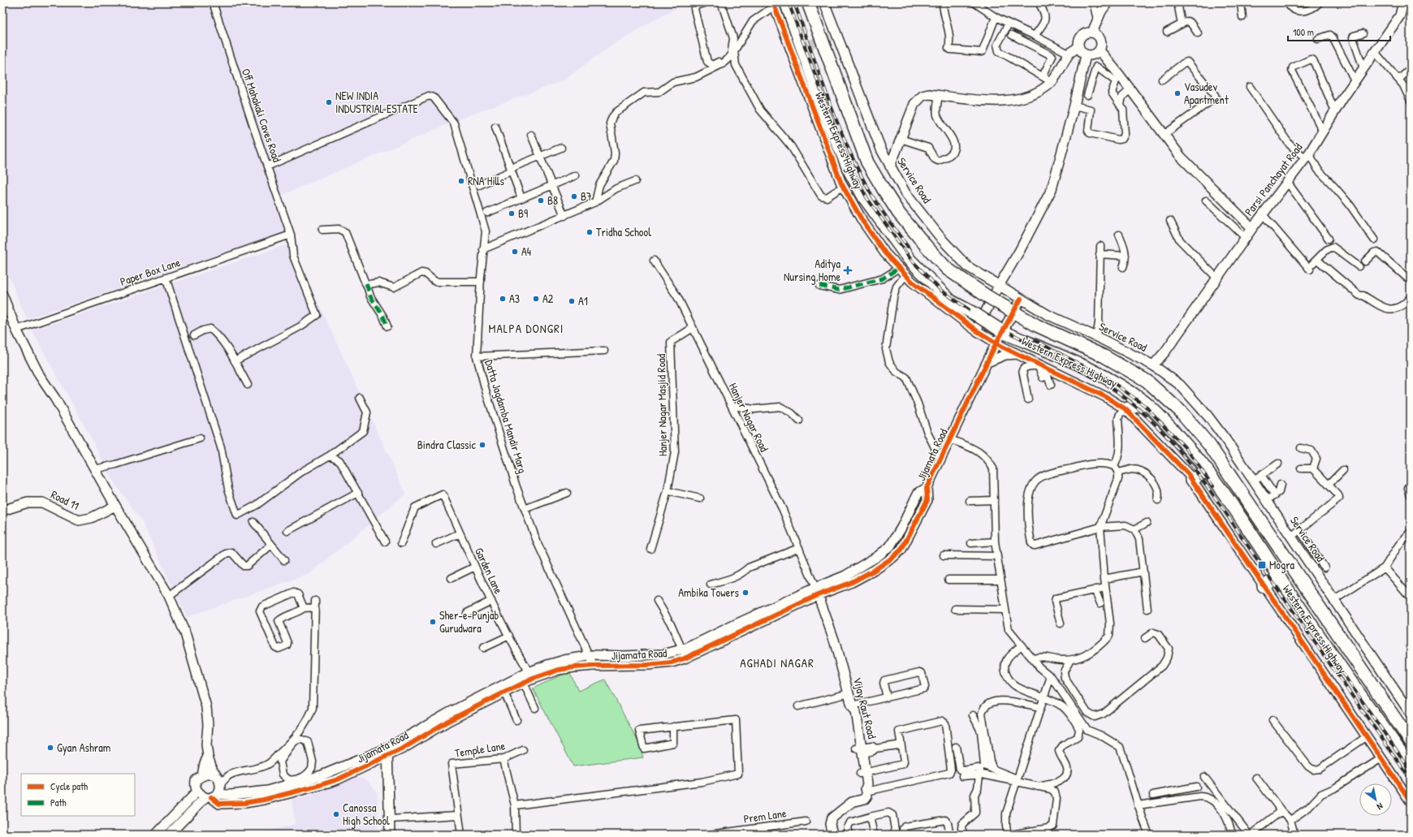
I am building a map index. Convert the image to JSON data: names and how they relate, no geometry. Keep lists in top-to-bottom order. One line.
{"streets":{"highway":["Western Express Highway"],"street":["Off Mahakali Caves Road","Parsi Panchayat Road","Service Road","Paper Box Lane","Hanjer Nagar Masjid Road","Datta Jagdamba Mandir Marg","Hanjer Nagar Road","Jijamata Road","Road 11","Garden Lane","Vijay Raut Road","Temple Lane","Prem Lane"]},"crossings":[["Off Mahakali Caves Road","Paper Box Lane"],["Off Mahakali Caves Road","Datta Jagdamba Mandir Marg"],["Parsi Panchayat Road","Service Road"],["Service Road","Jijamata Road"],["Hanjer Nagar Masjid Road","Hanjer Nagar Road"],["Datta Jagdamba Mandir Marg","Jijamata Road"],["Hanjer Nagar Road","Jijamata Road"],["Hanjer Nagar Road","Vijay Raut Road"],["Jijamata Road","Garden Lane"],["Jijamata Road","Vijay Raut Road"]],"districts":["MALPA DONGRI","AGHADI NAGAR"],"places":{"other":["Vasudev Apartment","NEW INDIA INDUSTRIAL ESTATE","RNA Hills","B7","B8","B9","Tridha School","A4","A3","A2","A1","Bindra Classic","Ambika Towers","Sher-e-Punjab Gurudwara","Gyan Ashram","Canossa High School"],"health":["Aditya Nursing Home"],"transit":["Mogra"]},"legend":["Cycle path","Path"],"scale_bar":"100 m","north":"bottom right"}
